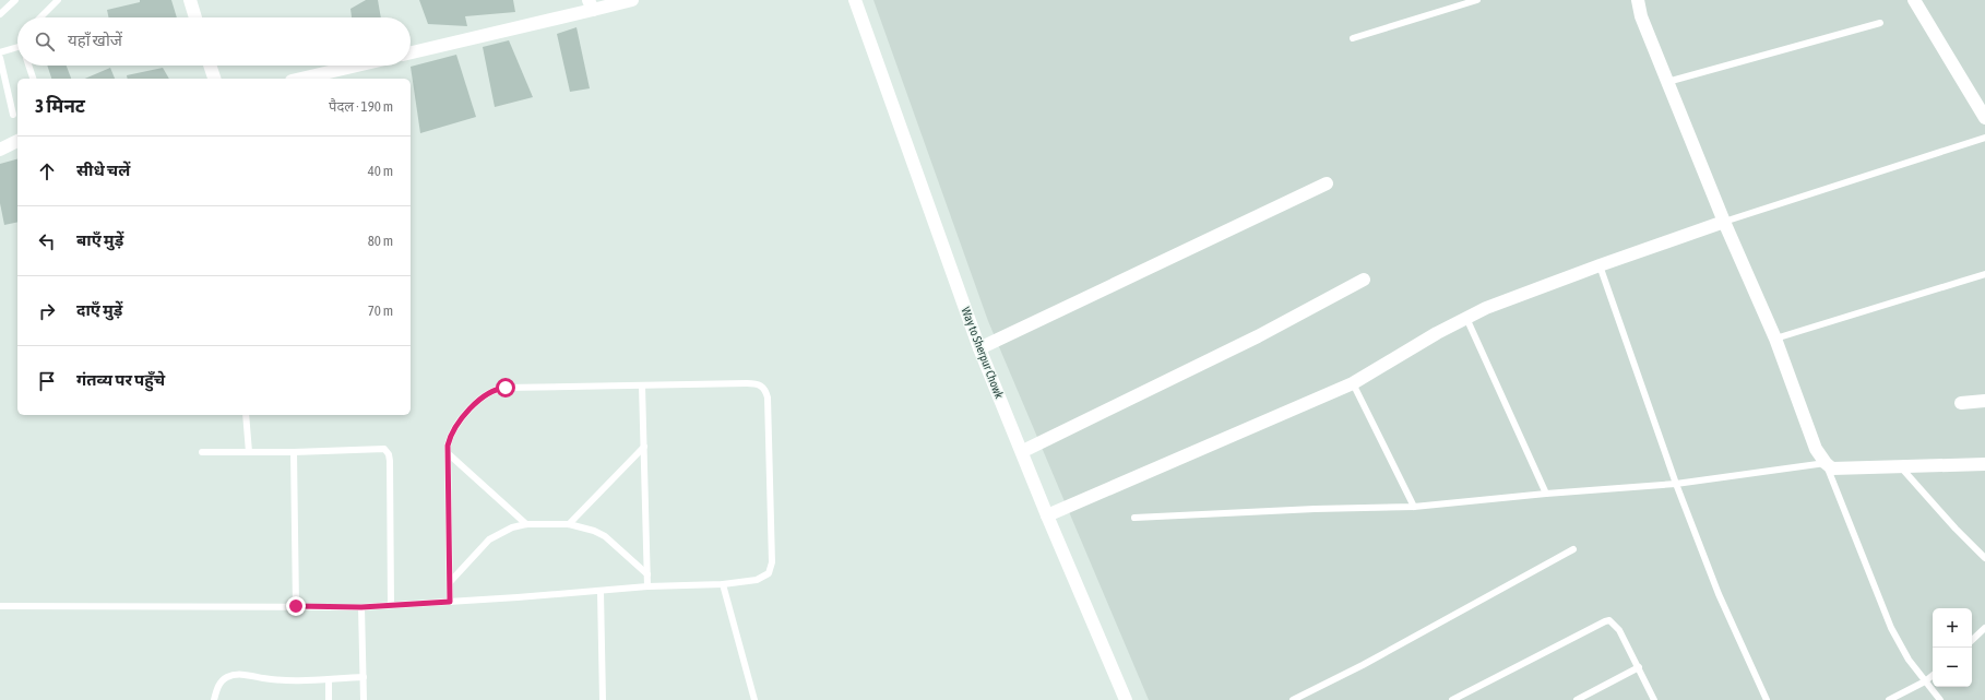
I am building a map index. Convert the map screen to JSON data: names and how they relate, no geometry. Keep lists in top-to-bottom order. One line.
{"streets":{"street":["Way to Sherpur Chowk"]},"page":{"search":"यहाँ खोजें","heading":["3 मिनट","पैदल · 190 m"],"list":[["सीधे चलें","40 m"],["बाएँ मुड़ें","80 m"],["दाएँ मुड़ें","70 m"],"गंतव्य पर पहुँचे"],"map_buttons":["+","−"]}}
